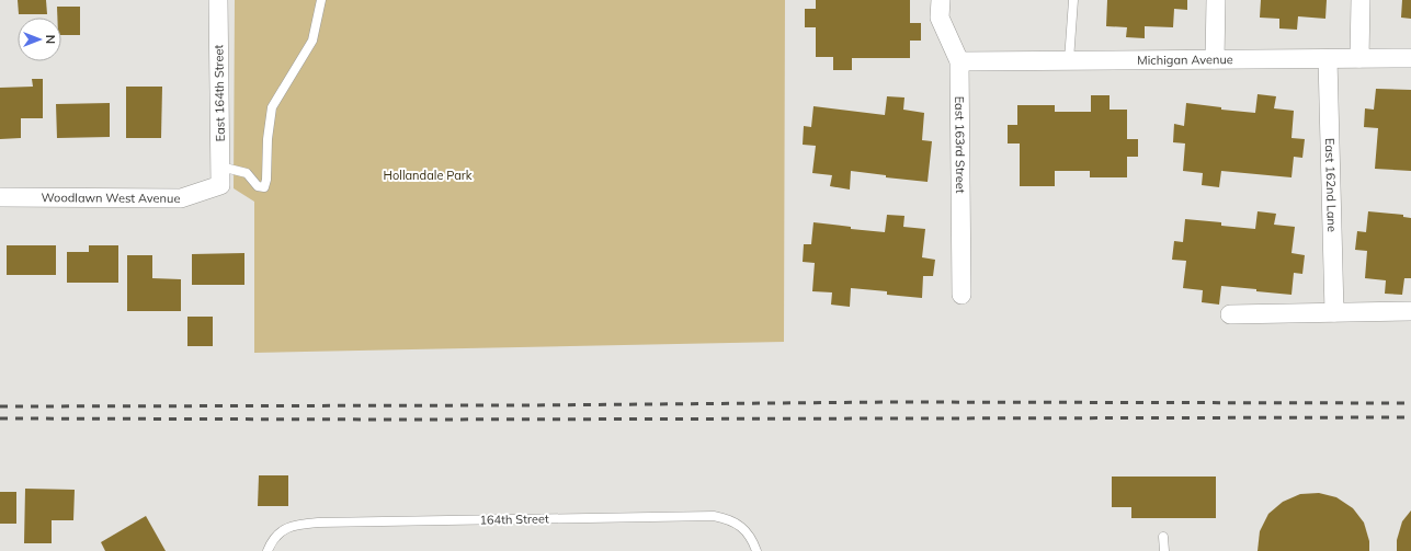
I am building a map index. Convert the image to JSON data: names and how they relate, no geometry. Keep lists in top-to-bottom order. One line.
{"streets":{"street":["Michigan Avenue","East 164th Street","East 163rd Street","East 162nd Lane","Woodlawn West Avenue"],"lane":["164th Street"]},"crossings":[["Michigan Avenue","East 163rd Street"],["Michigan Avenue","East 162nd Lane"],["East 164th Street","Woodlawn West Avenue"]],"parks":["Hollandale Park"],"north":"right"}
